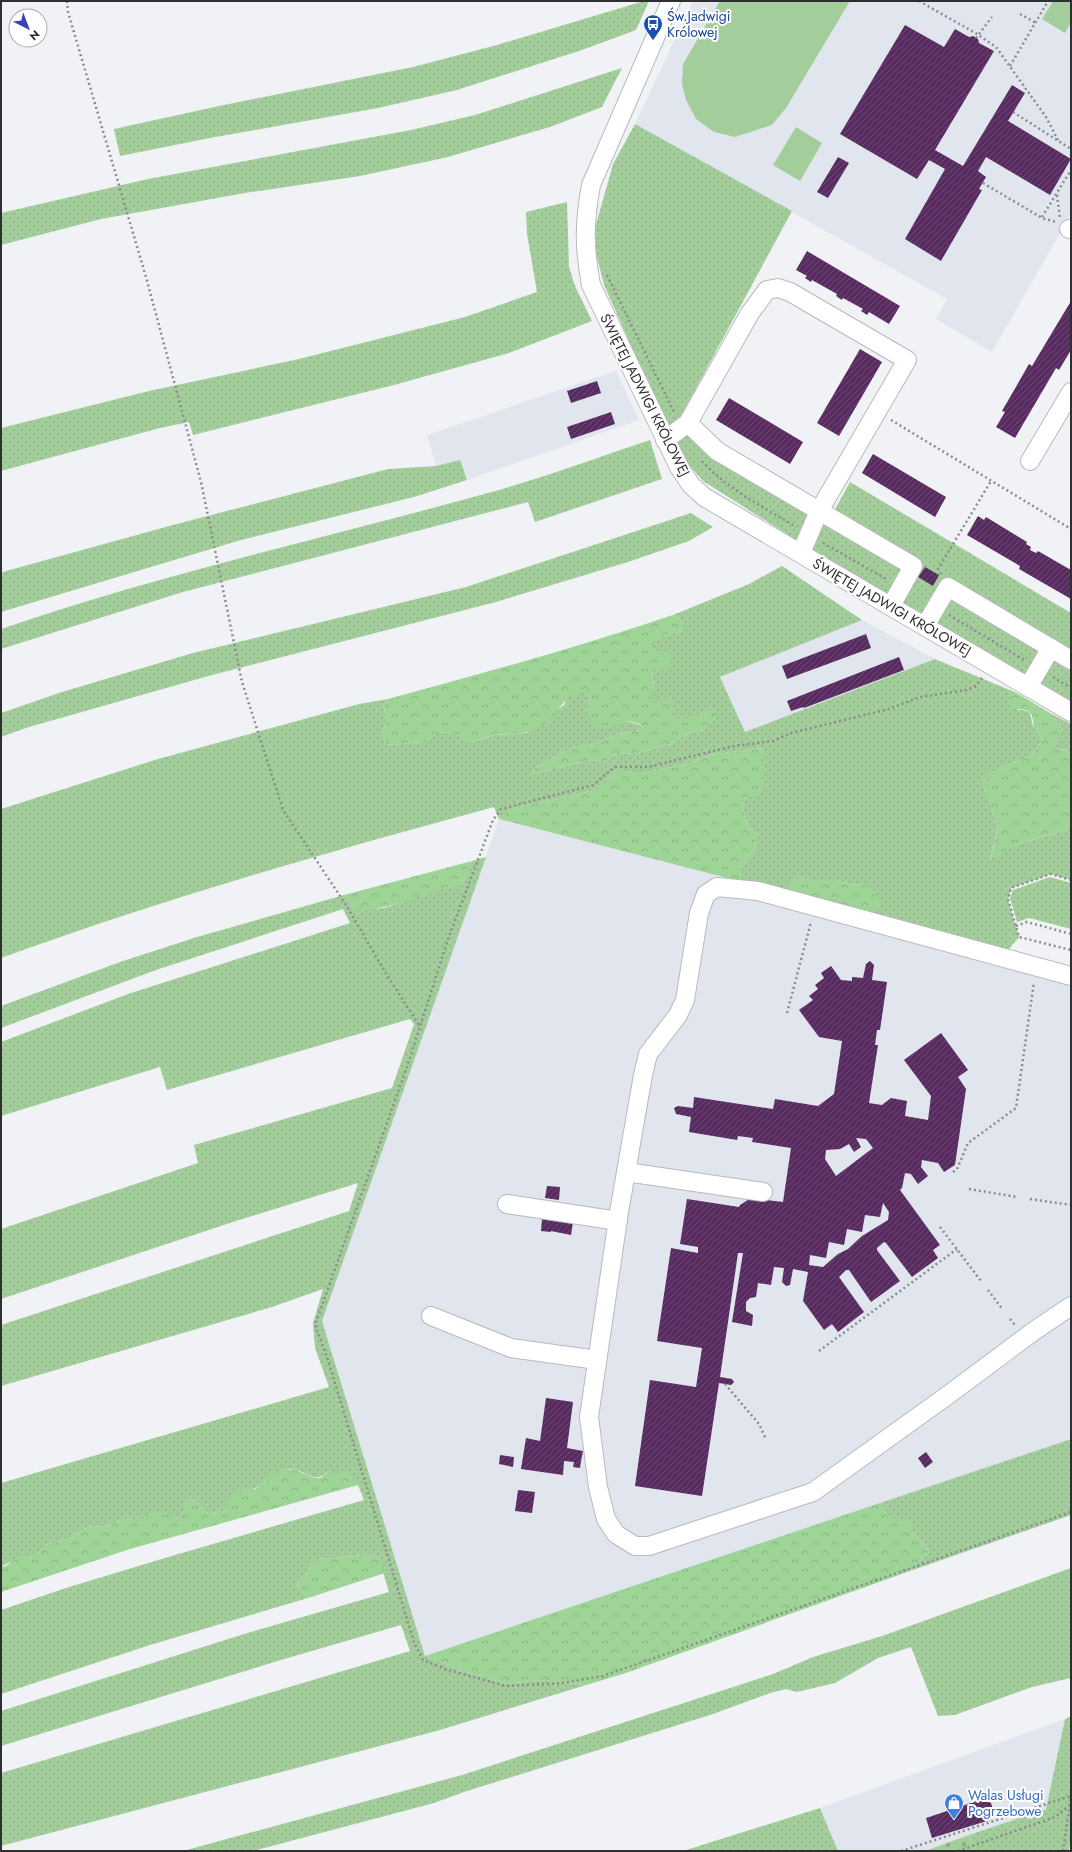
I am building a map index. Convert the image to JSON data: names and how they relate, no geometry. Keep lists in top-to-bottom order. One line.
{"streets":{"street":["ŚWIĘTEJ JADWIGI KRÓLOWEJ"]},"places":{"bus stop":["Św.Jadwigi Królowej"],"shop":["Walas Usługi Pogrzebowe"]},"north":"bottom right"}
